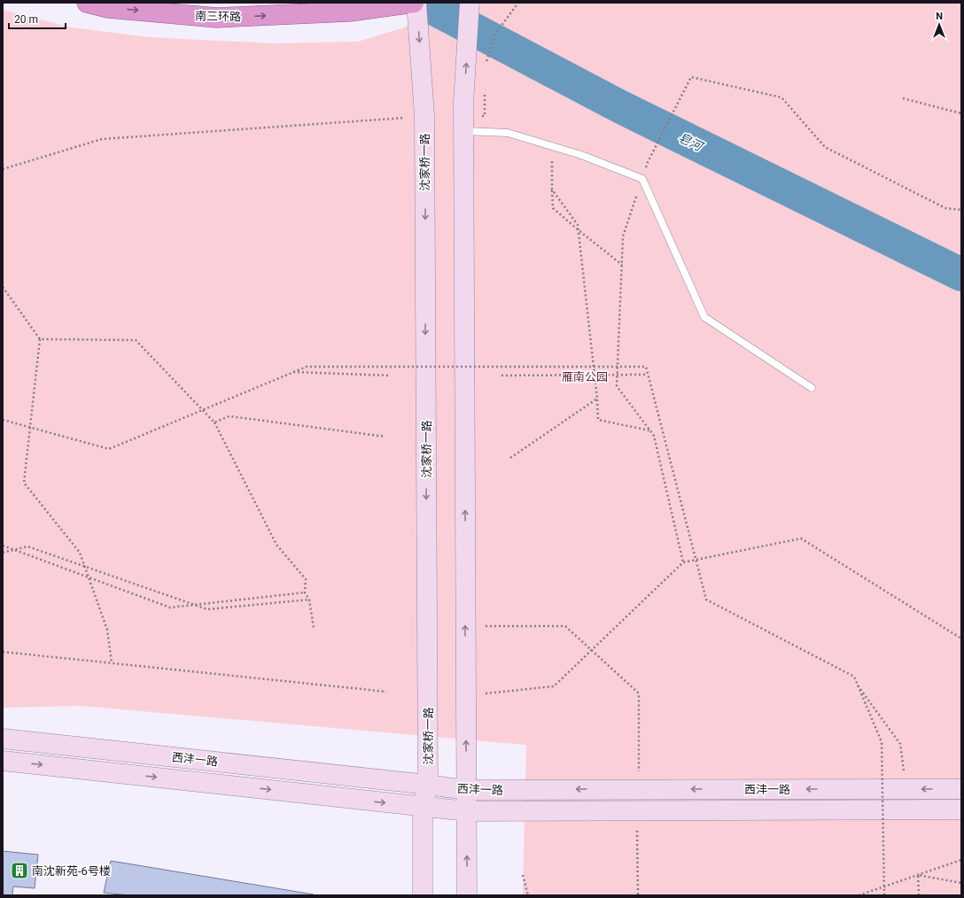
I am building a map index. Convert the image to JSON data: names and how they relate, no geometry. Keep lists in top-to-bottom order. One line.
{"streets":{"highway":["南三环路"],"main road":["沈家桥一路","西沣一路"]},"crossings":[["沈家桥一路","西沣一路"]],"one_way":["南三环路"],"water":["皂河"],"parks":["雁南公园"],"places":{"building":["南沈新苑-6号楼"]},"scale_bar":"20 m","north":"top"}
